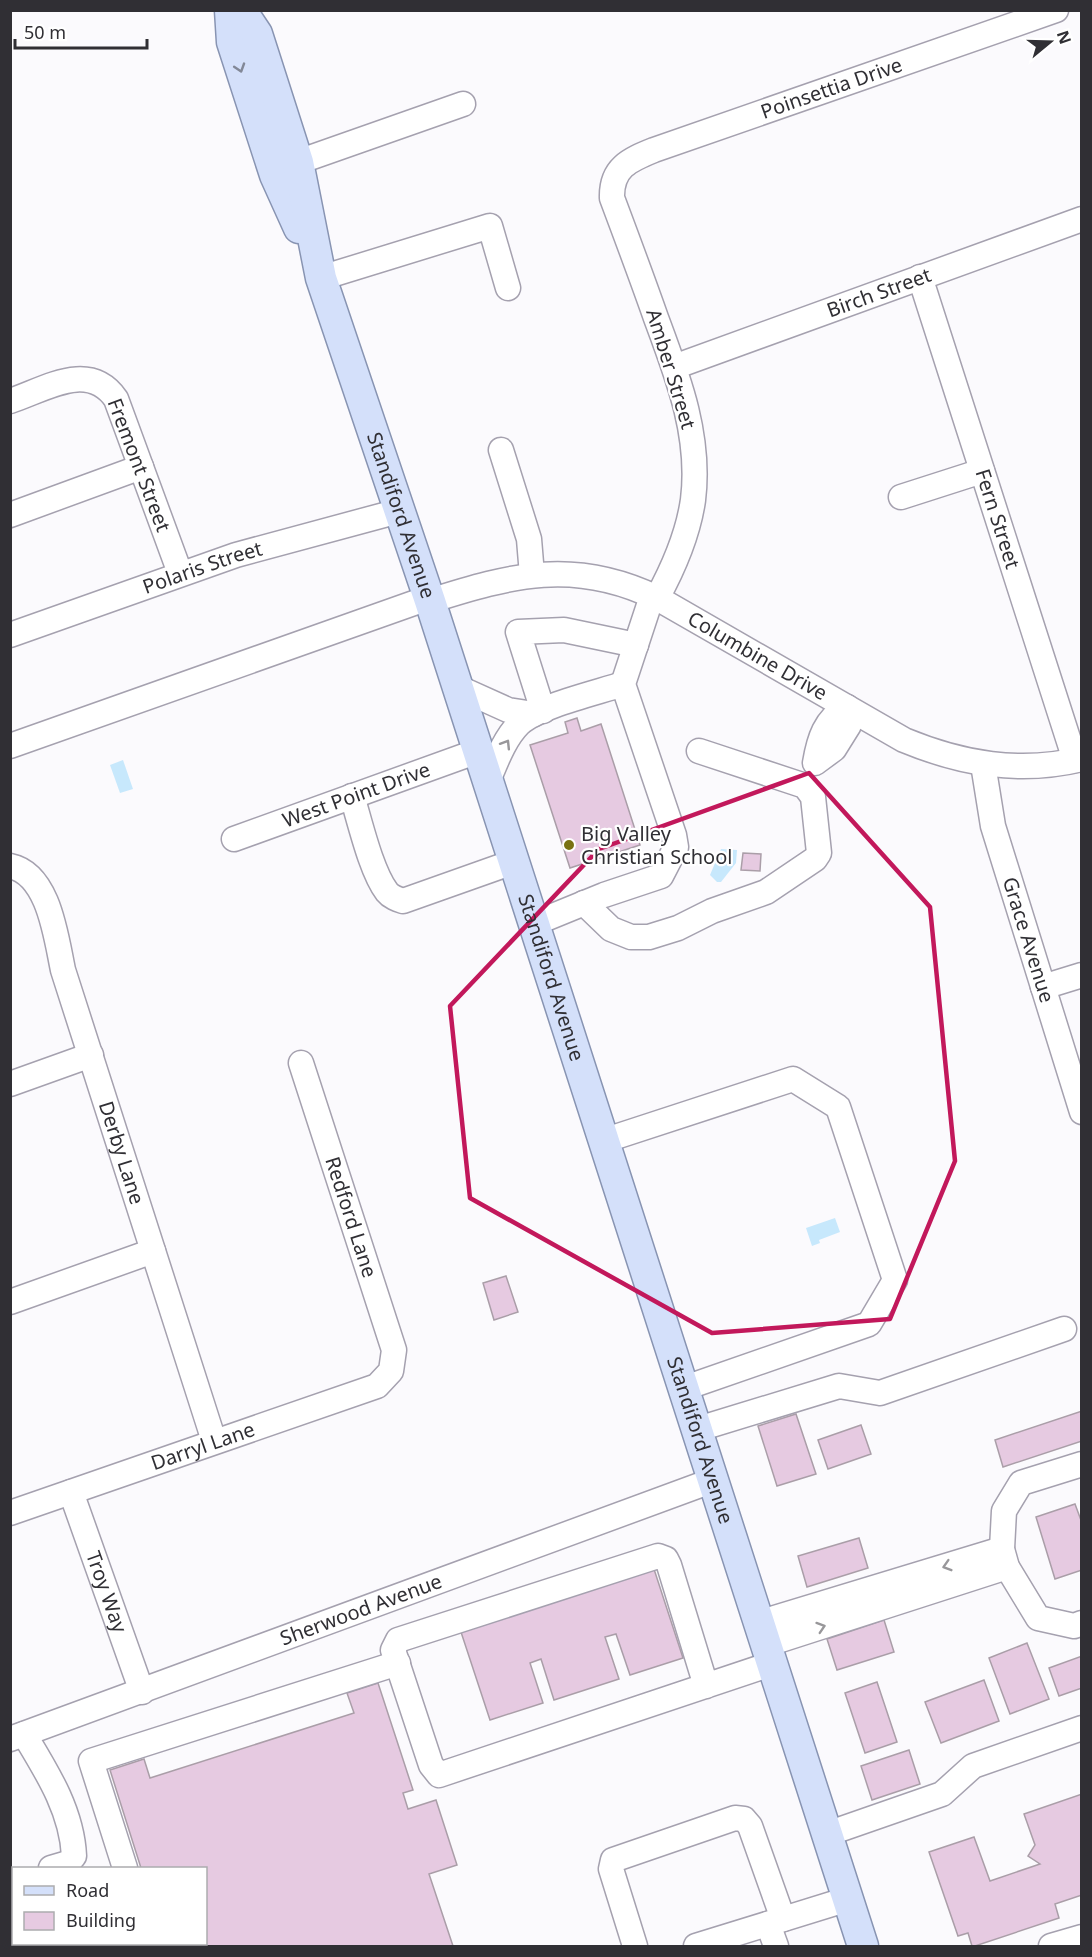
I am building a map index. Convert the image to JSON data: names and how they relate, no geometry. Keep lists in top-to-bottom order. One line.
{"streets":{"main road":["Standiford Avenue"],"street":["Poinsettia Drive","Birch Street","Amber Street","Fremont Street","Fern Street","Polaris Street","Columbine Drive","West Point Drive","Grace Avenue","Derby Lane","Redford Lane","Darryl Lane","Troy Way","Sherwood Avenue"]},"crossings":[["Poinsettia Drive","Amber Street"],["Birch Street","Amber Street"],["Birch Street","Fern Street"],["Amber Street","Columbine Drive"],["Fremont Street","Polaris Street"],["Standiford Avenue","Polaris Street"],["Standiford Avenue","Columbine Drive"],["Standiford Avenue","West Point Drive"],["Standiford Avenue","Sherwood Avenue"],["Fern Street","Columbine Drive"],["Columbine Drive","Grace Avenue"],["Derby Lane","Darryl Lane"],["Redford Lane","Darryl Lane"],["Darryl Lane","Troy Way"],["Troy Way","Sherwood Avenue"]],"places":["Big Valley Christian School"],"legend":["Road","Building"],"scale_bar":"50 m","north":"right"}
